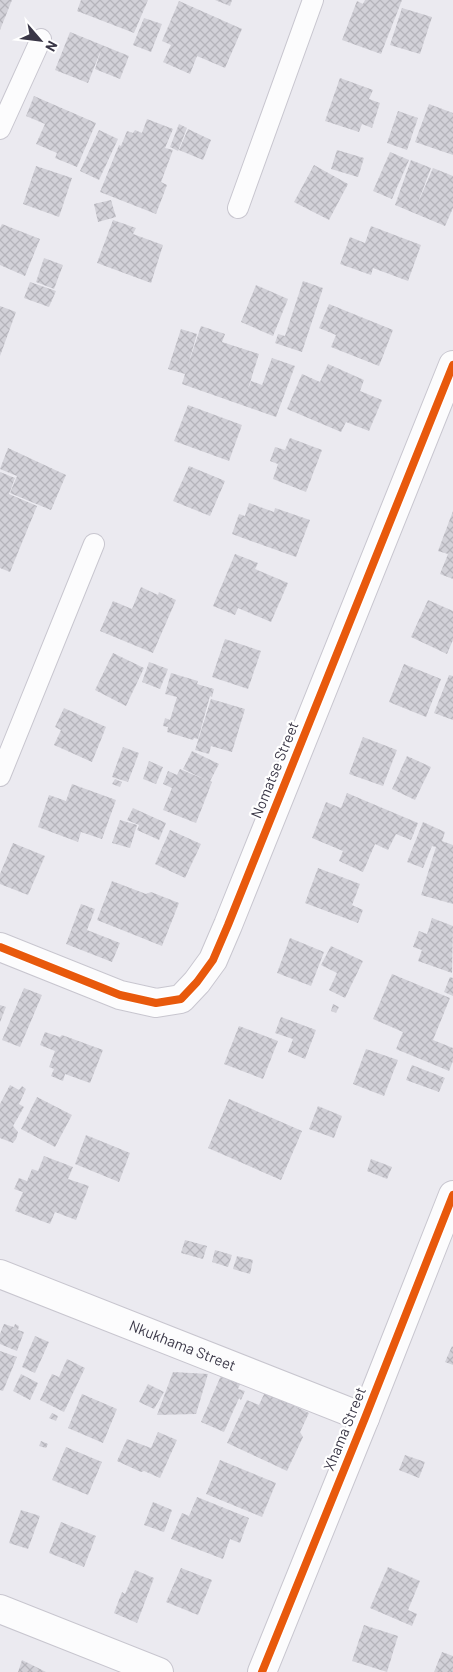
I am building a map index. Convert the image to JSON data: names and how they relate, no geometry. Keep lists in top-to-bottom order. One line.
{"streets":{"street":["Nomatse Street","Nkukhama Street","Xhama Street"]},"crossings":[["Nkukhama Street","Xhama Street"]],"north":"bottom right"}
